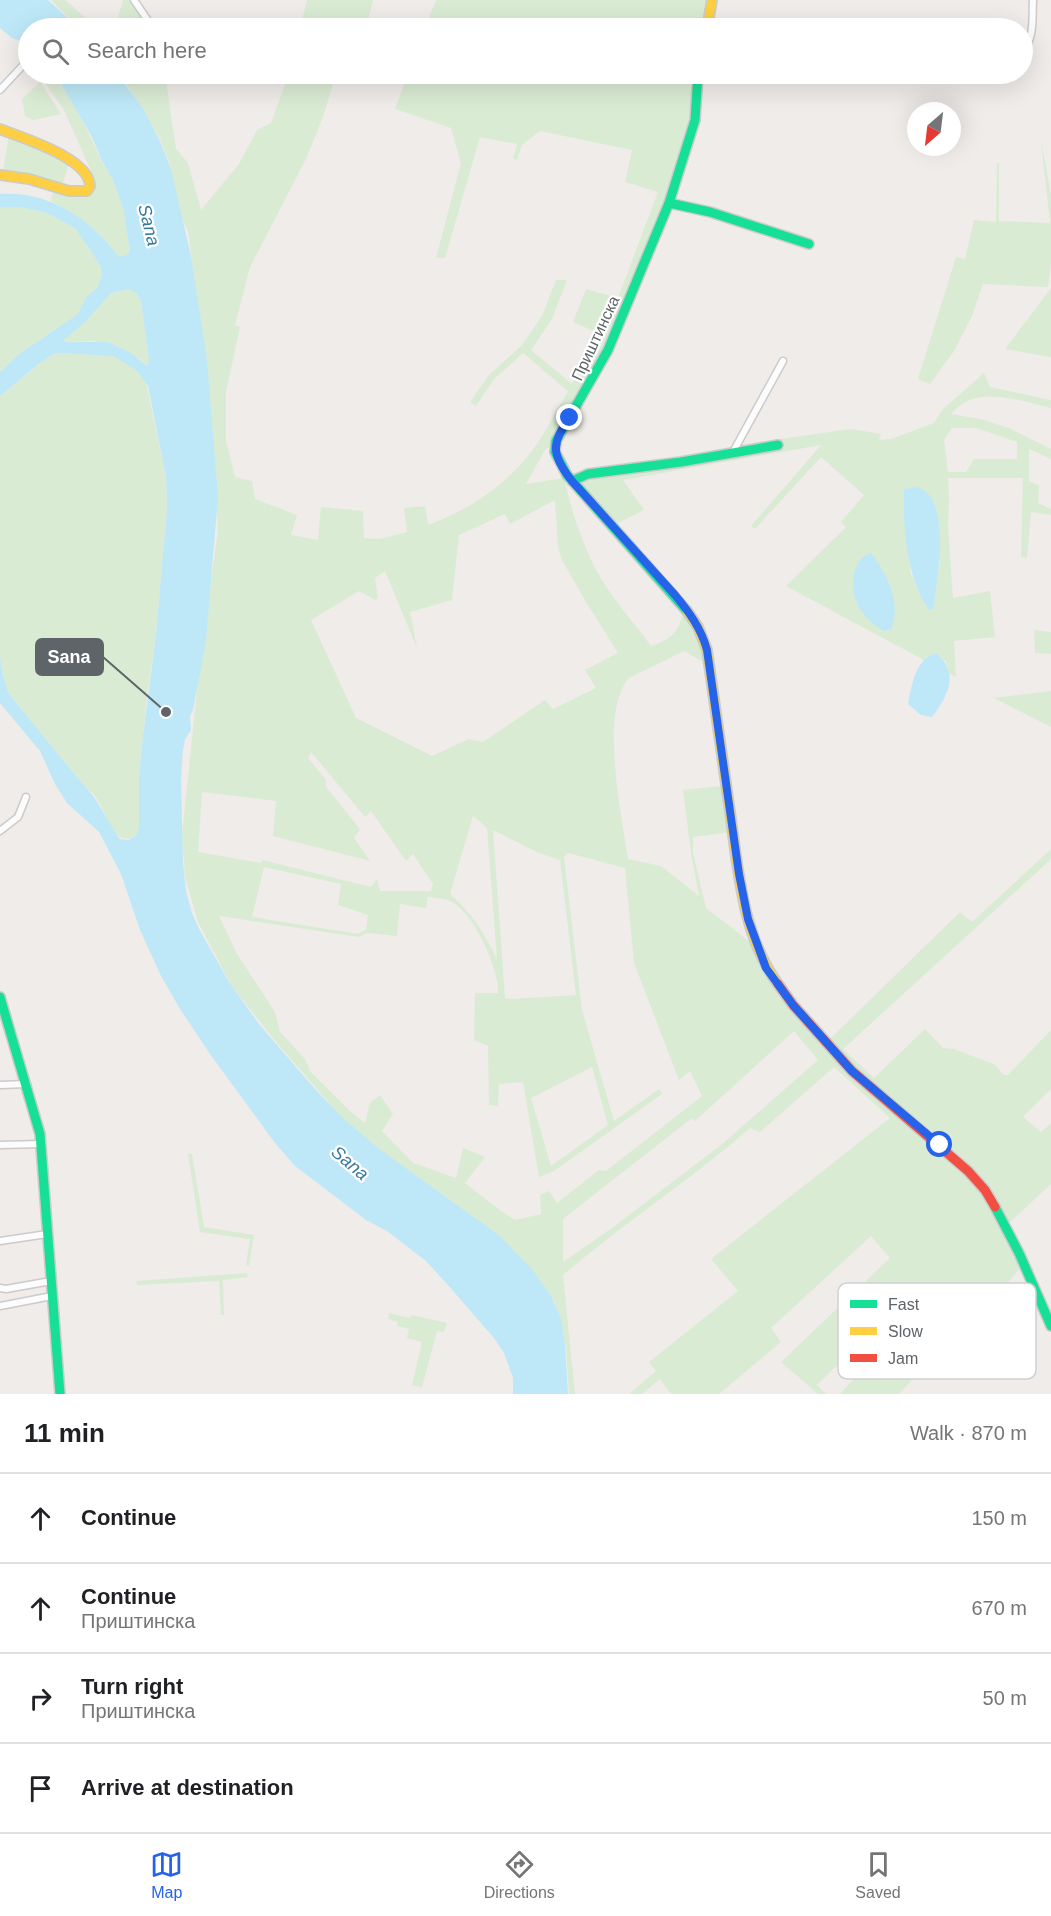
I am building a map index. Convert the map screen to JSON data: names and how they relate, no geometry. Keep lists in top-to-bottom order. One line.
{"streets":{"street":["Приштинска"]},"water":["Sana"],"places":["Sana"],"legend":["Fast","Slow","Jam"],"north":"bottom left","page":{"search":"Search here","heading":["11 min","Walk · 870 m"],"list":[["Continue","150 m"],["Continue","Приштинска","670 m"],["Turn right","Приштинска","50 m"],"Arrive at destination"],"nav":["Map","Directions","Saved"]}}
